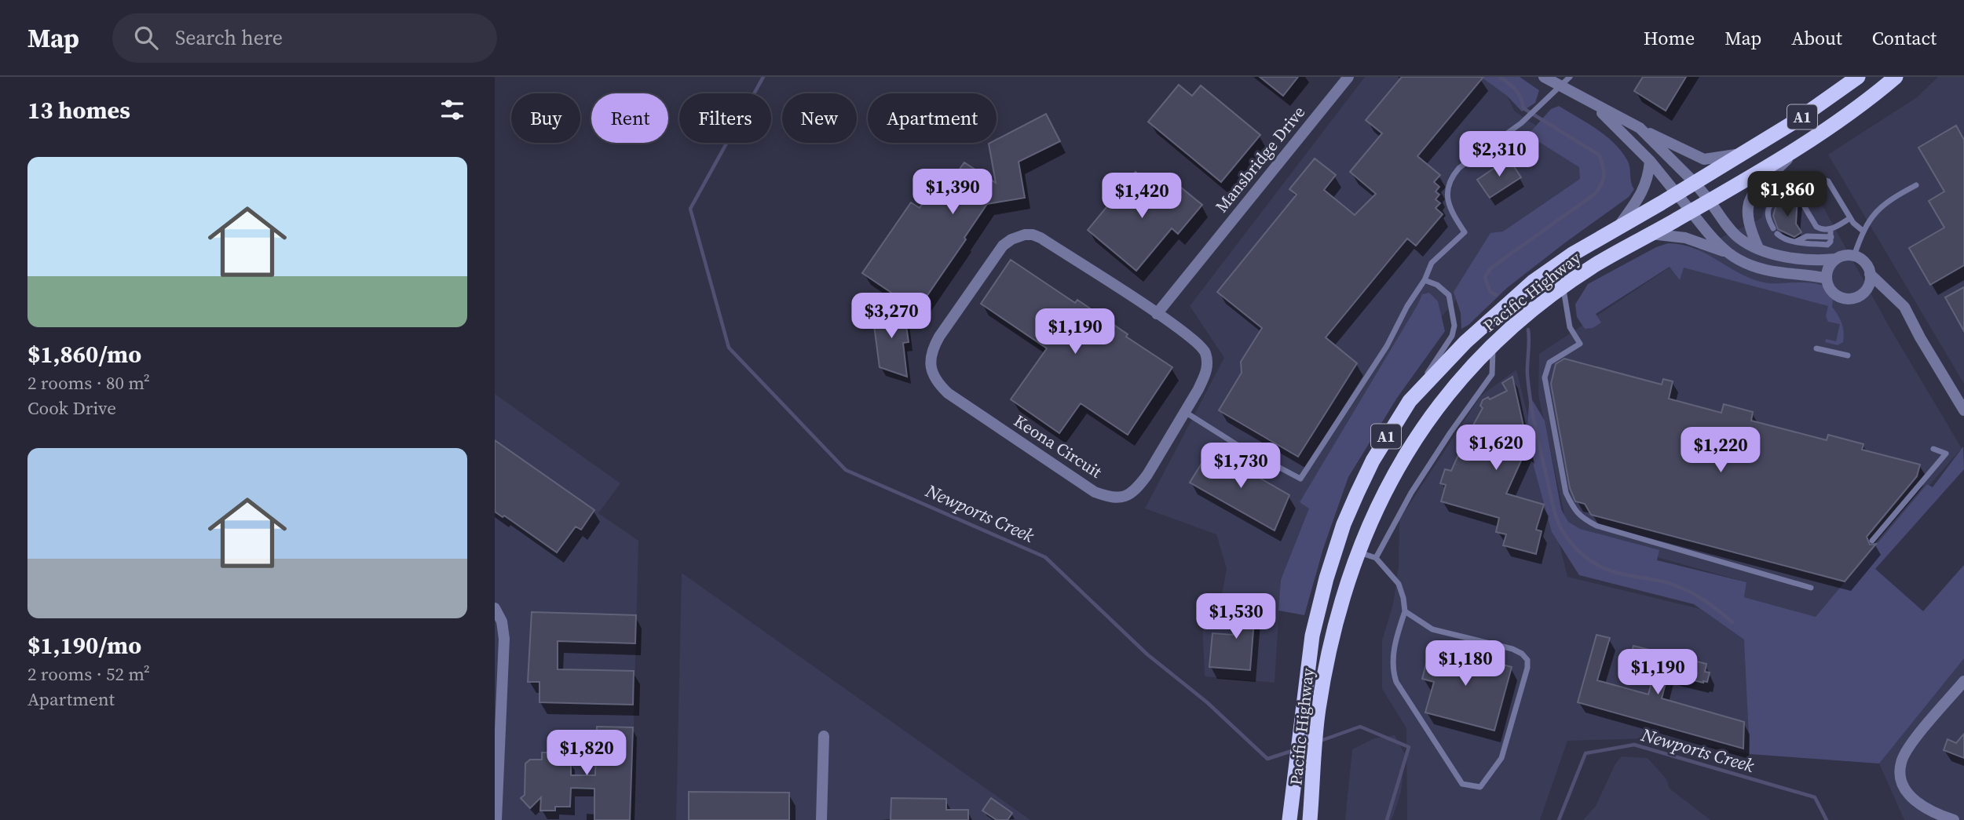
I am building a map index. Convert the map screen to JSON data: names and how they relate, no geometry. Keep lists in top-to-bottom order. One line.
{"streets":{"highway":["A1","Pacific Highway"],"street":["Mansbridge Drive","Keona Circuit"]},"crossings":[["Mansbridge Drive","Keona Circuit"]],"water":["Newports Creek"],"page":{"header":"Map","search":"Search here","nav":["Home","Map","About","Contact"],"heading":"13 homes","chip":["Buy","Rent","Filters","New","Apartment"],"price":["$2,310","$1,390","$1,860","$1,420","$3,270","$1,190","$1,620","$1,220","$1,730","$1,530","$1,180","$1,190","$1,820"],"list":[{"name":"$1,860/mo","note":"2 rooms · 80 m² · Cook Drive"},{"name":"$1,190/mo","note":"2 rooms · 52 m² · Apartment"}]}}
